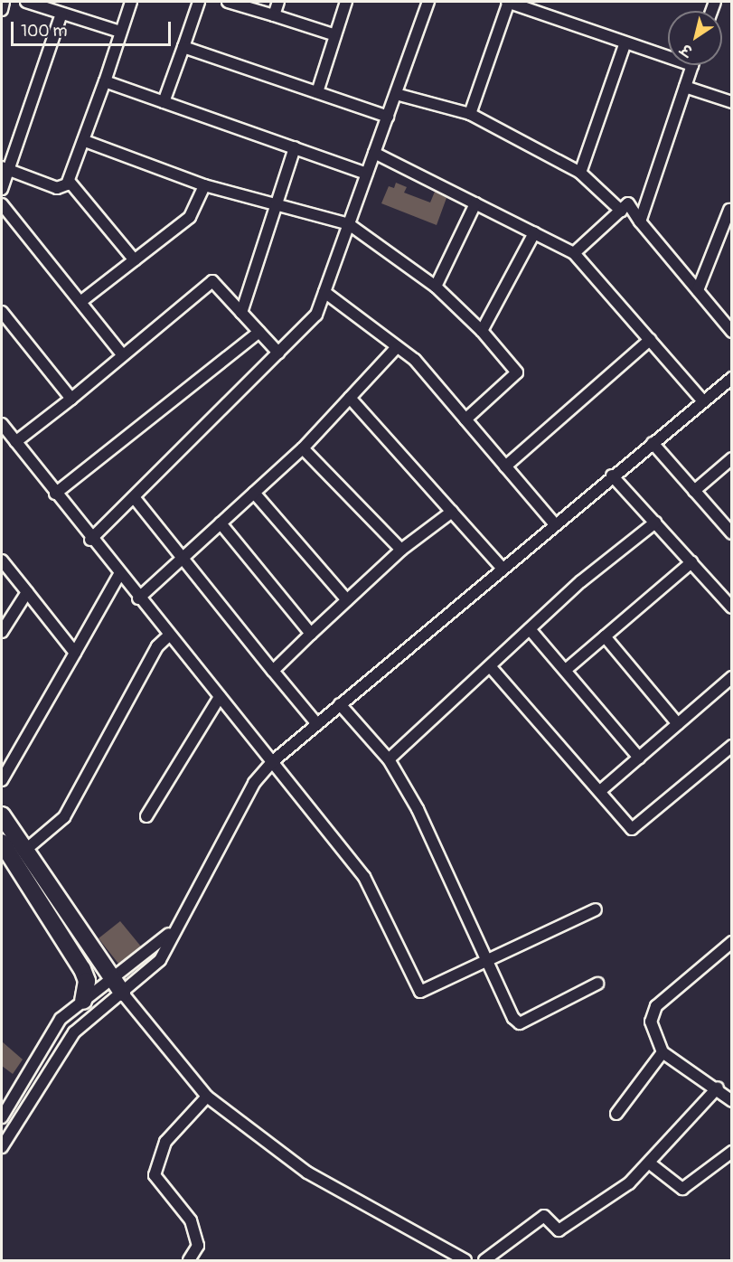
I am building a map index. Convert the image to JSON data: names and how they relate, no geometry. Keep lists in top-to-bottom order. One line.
{"scale_bar":"100 m","north":"bottom left"}
